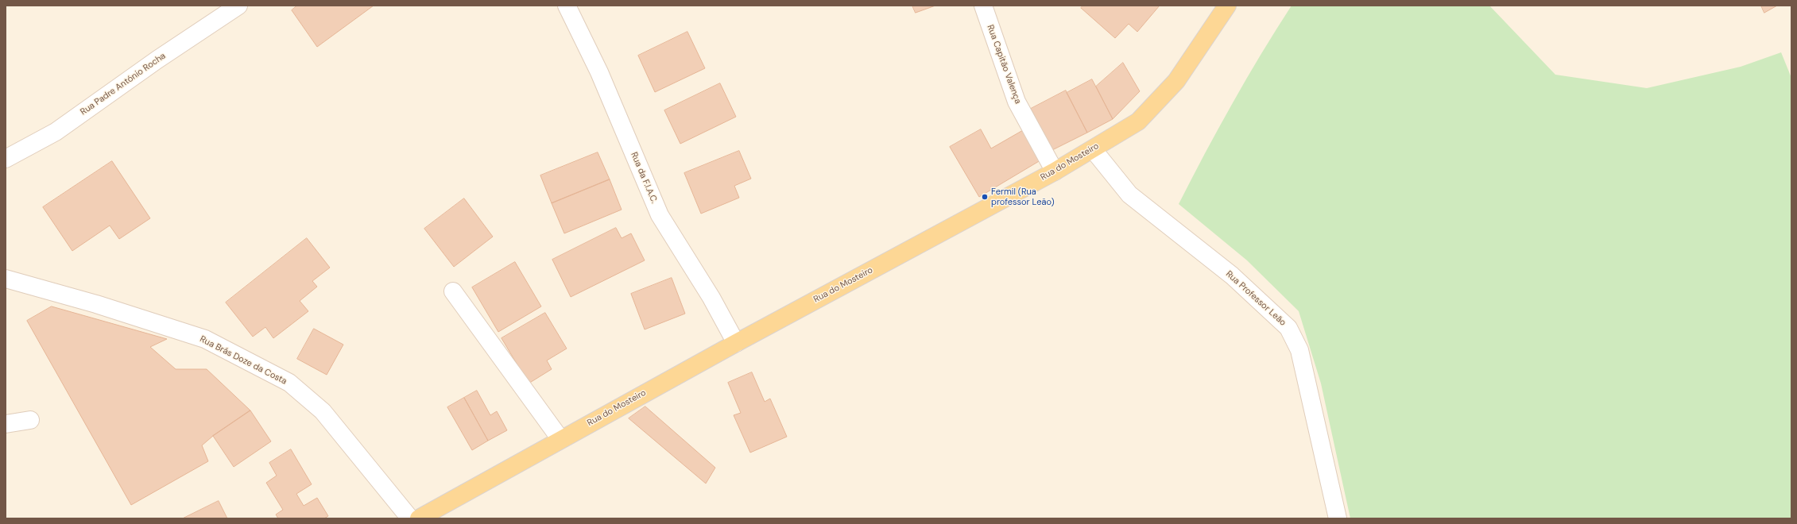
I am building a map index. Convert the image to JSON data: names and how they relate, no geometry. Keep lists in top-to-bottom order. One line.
{"streets":{"main road":["Rua do Mosteiro"],"street":["Rua Capitão Valença","Rua Padre António Rocha","Rua da F.I.A.C.","Rua Professor Leão","Rua Brás Doze da Costa"]},"crossings":[["Rua Capitão Valença","Rua do Mosteiro"],["Rua do Mosteiro","Rua da F.I.A.C."],["Rua do Mosteiro","Rua Professor Leão"]],"places":["Fermil (Rua professor Leão)"]}
